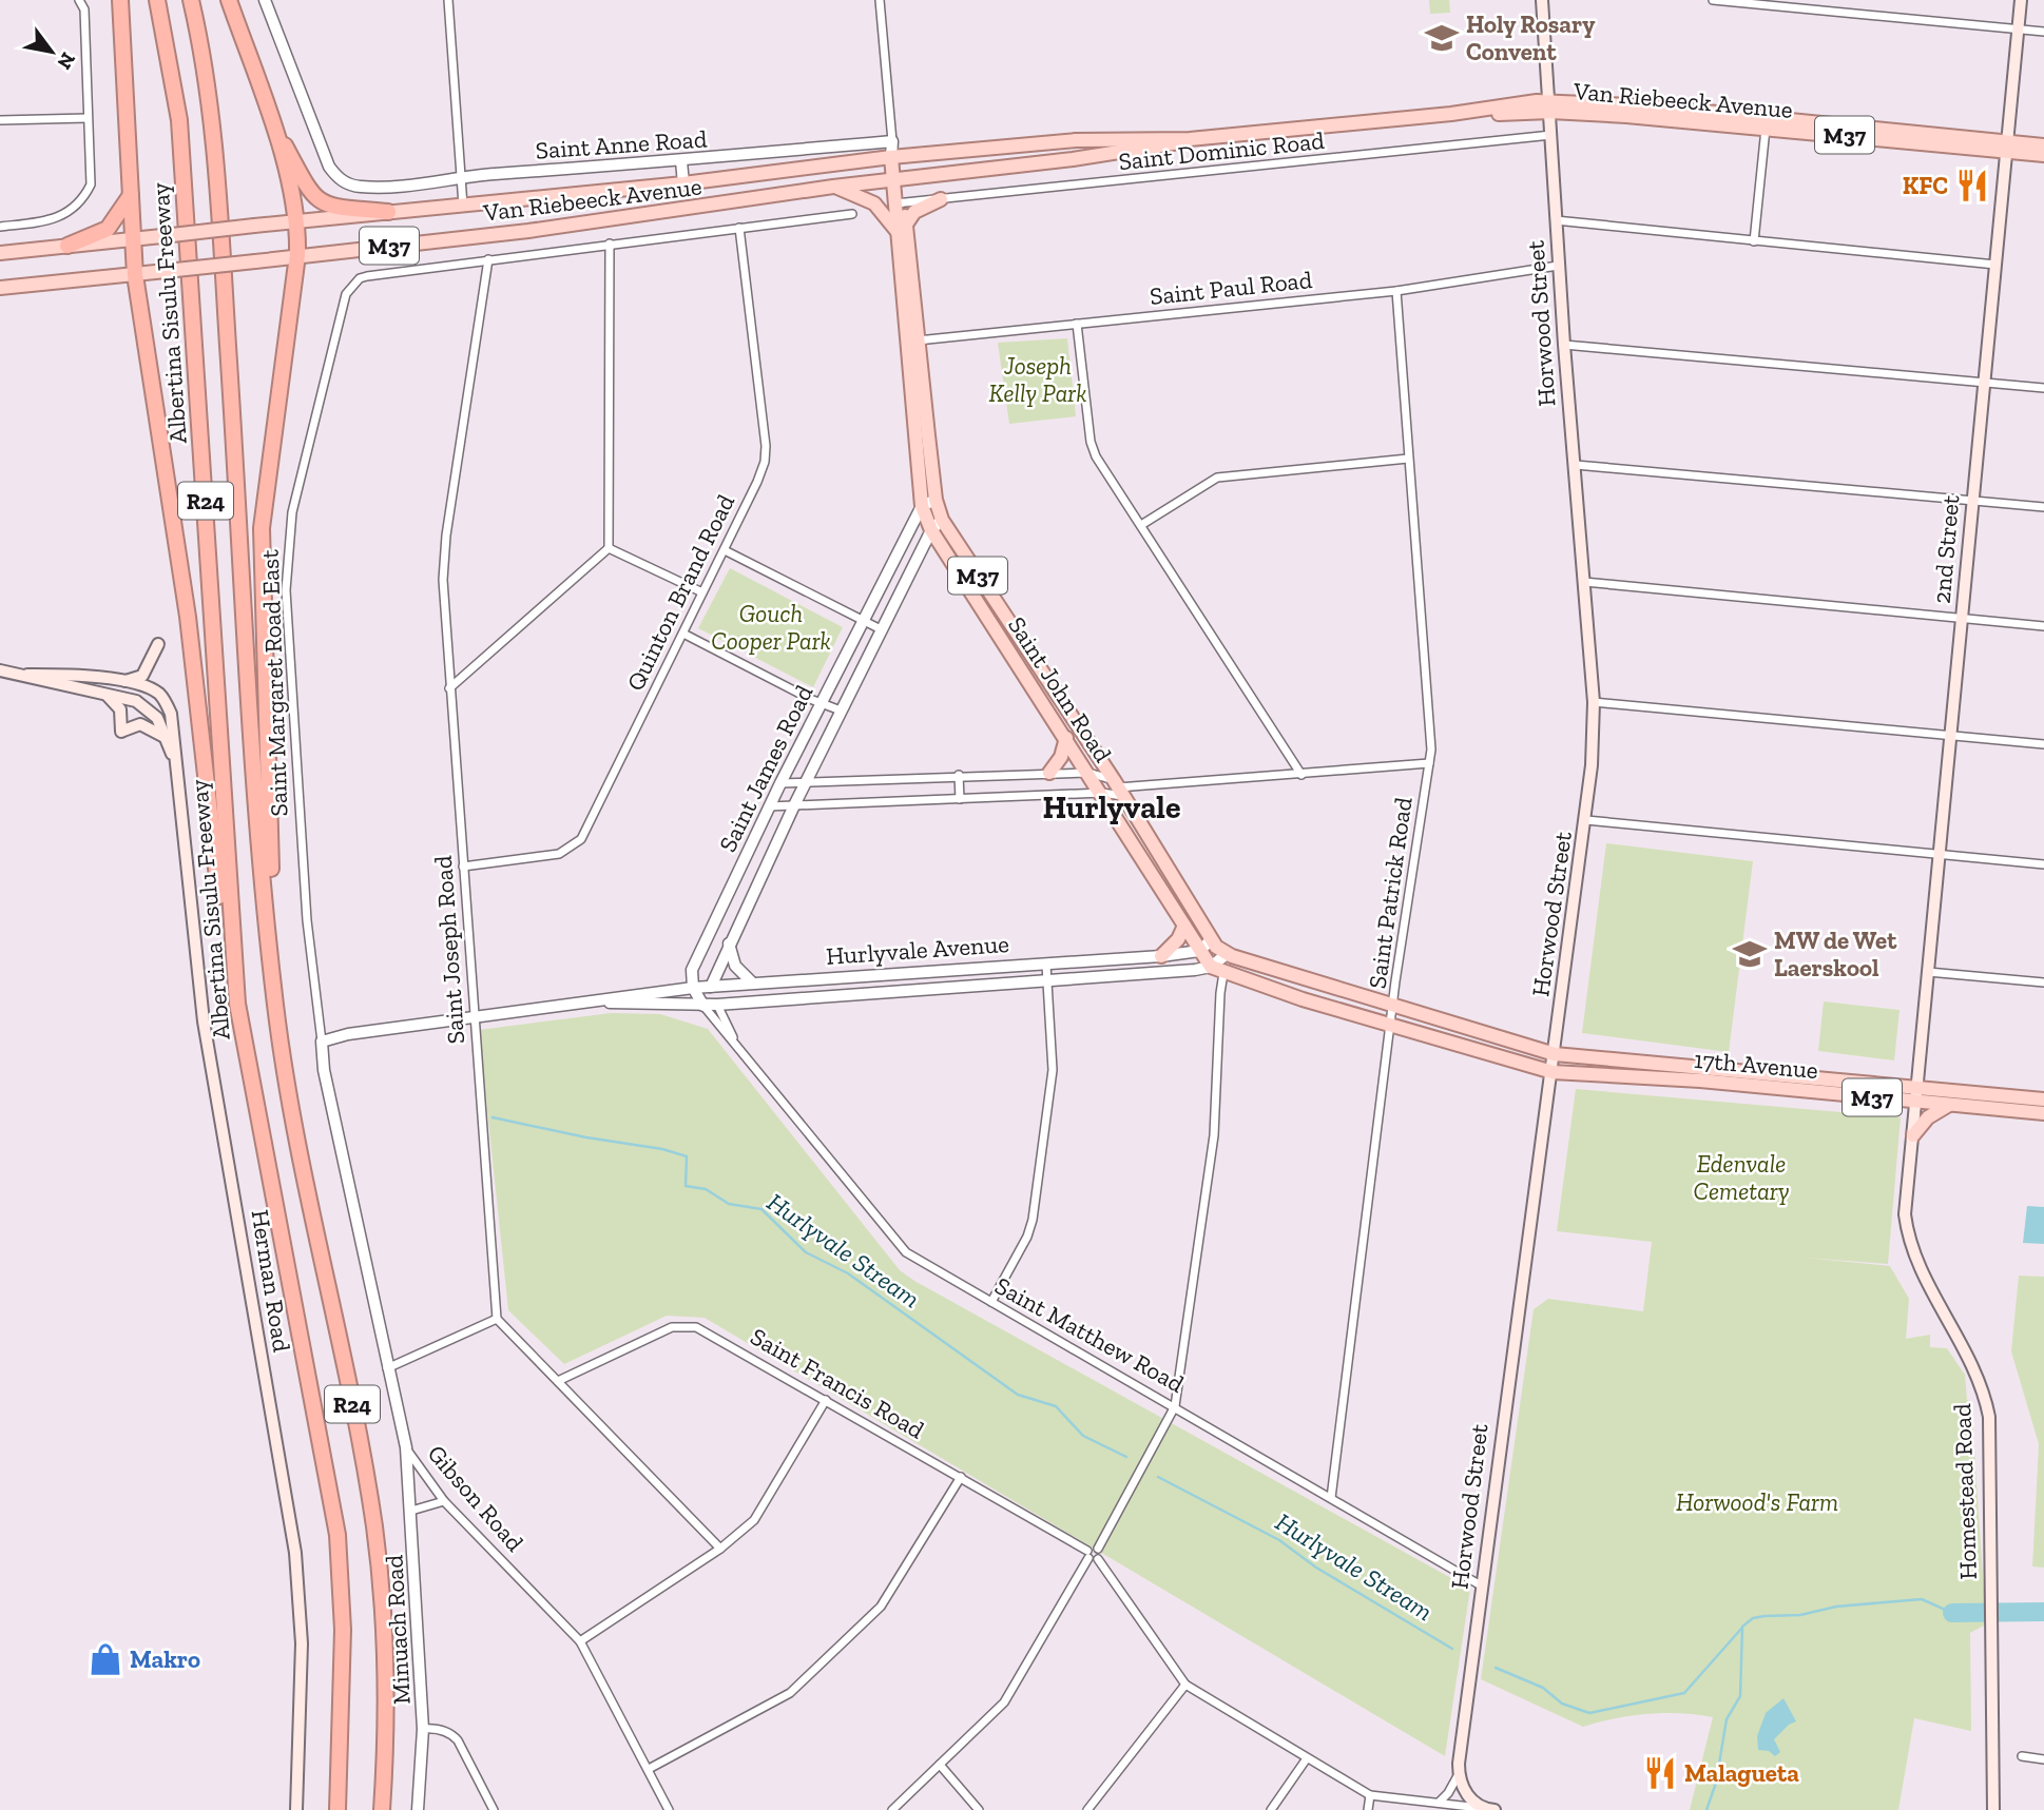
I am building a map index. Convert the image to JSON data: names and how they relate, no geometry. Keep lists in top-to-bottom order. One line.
{"streets":{"highway":["Albertina Sisulu Freeway","R24"],"main road":["Van Riebeeck Avenue","M37","Horwood Street","2nd Street","Saint John Road","Hurlyvale Avenue","17th Avenue","Herman Road","Homestead Road"],"street":["Saint Anne Road","Saint Dominic Road","Saint Paul Road","Quinton Brand Road","Saint Margaret Road East","Saint James Road","Saint Patrick Road","Saint Joseph Road","Saint Matthew Road","Saint Francis Road","Gibson Road","Minuach Road"]},"crossings":[["Van Riebeeck Avenue","Saint Anne Road"],["Van Riebeeck Avenue","Horwood Street"],["Van Riebeeck Avenue","2nd Street"],["Van Riebeeck Avenue","Saint John Road"],["M37","Horwood Street"],["M37","Saint John Road"],["M37","Saint Patrick Road"],["M37","17th Avenue"],["Saint Anne Road","Saint John Road"],["Saint Dominic Road","Horwood Street"],["Saint Dominic Road","Saint John Road"],["Saint Paul Road","Horwood Street"],["Saint Paul Road","Saint John Road"],["Saint Paul Road","Saint Patrick Road"],["Horwood Street","Hurlyvale Avenue"],["Horwood Street","17th Avenue"],["Horwood Street","Saint Matthew Road"],["2nd Street","17th Avenue"],["2nd Street","Homestead Road"],["Quinton Brand Road","Saint Joseph Road"],["Saint Margaret Road East","Saint Joseph Road"],["Saint Margaret Road East","Hurlyvale Avenue"],["Saint Margaret Road East","Gibson Road"],["Saint John Road","Saint James Road"],["Saint John Road","Hurlyvale Avenue"],["Saint James Road","Hurlyvale Avenue"],["Saint James Road","Saint Matthew Road"],["Saint Patrick Road","Hurlyvale Avenue"],["Saint Patrick Road","Saint Matthew Road"],["Saint Joseph Road","Hurlyvale Avenue"],["Hurlyvale Avenue","17th Avenue"],["Hurlyvale Avenue","Saint Matthew Road"],["Hurlyvale Avenue","Gibson Road"],["17th Avenue","Homestead Road"],["Gibson Road","Minuach Road"]],"districts":["Hurlyvale"],"water":["Hurlyvale Stream"],"parks":["Joseph Kelly Park","Gouch Cooper Park","Edenvale Cemetary","Horwood's Farm"],"places":{"school or university":["Holy Rosary Convent","MW de Wet Laerskool"],"restaurant":["KFC","Malagueta"],"shop":["Makro"]},"north":"bottom right"}
